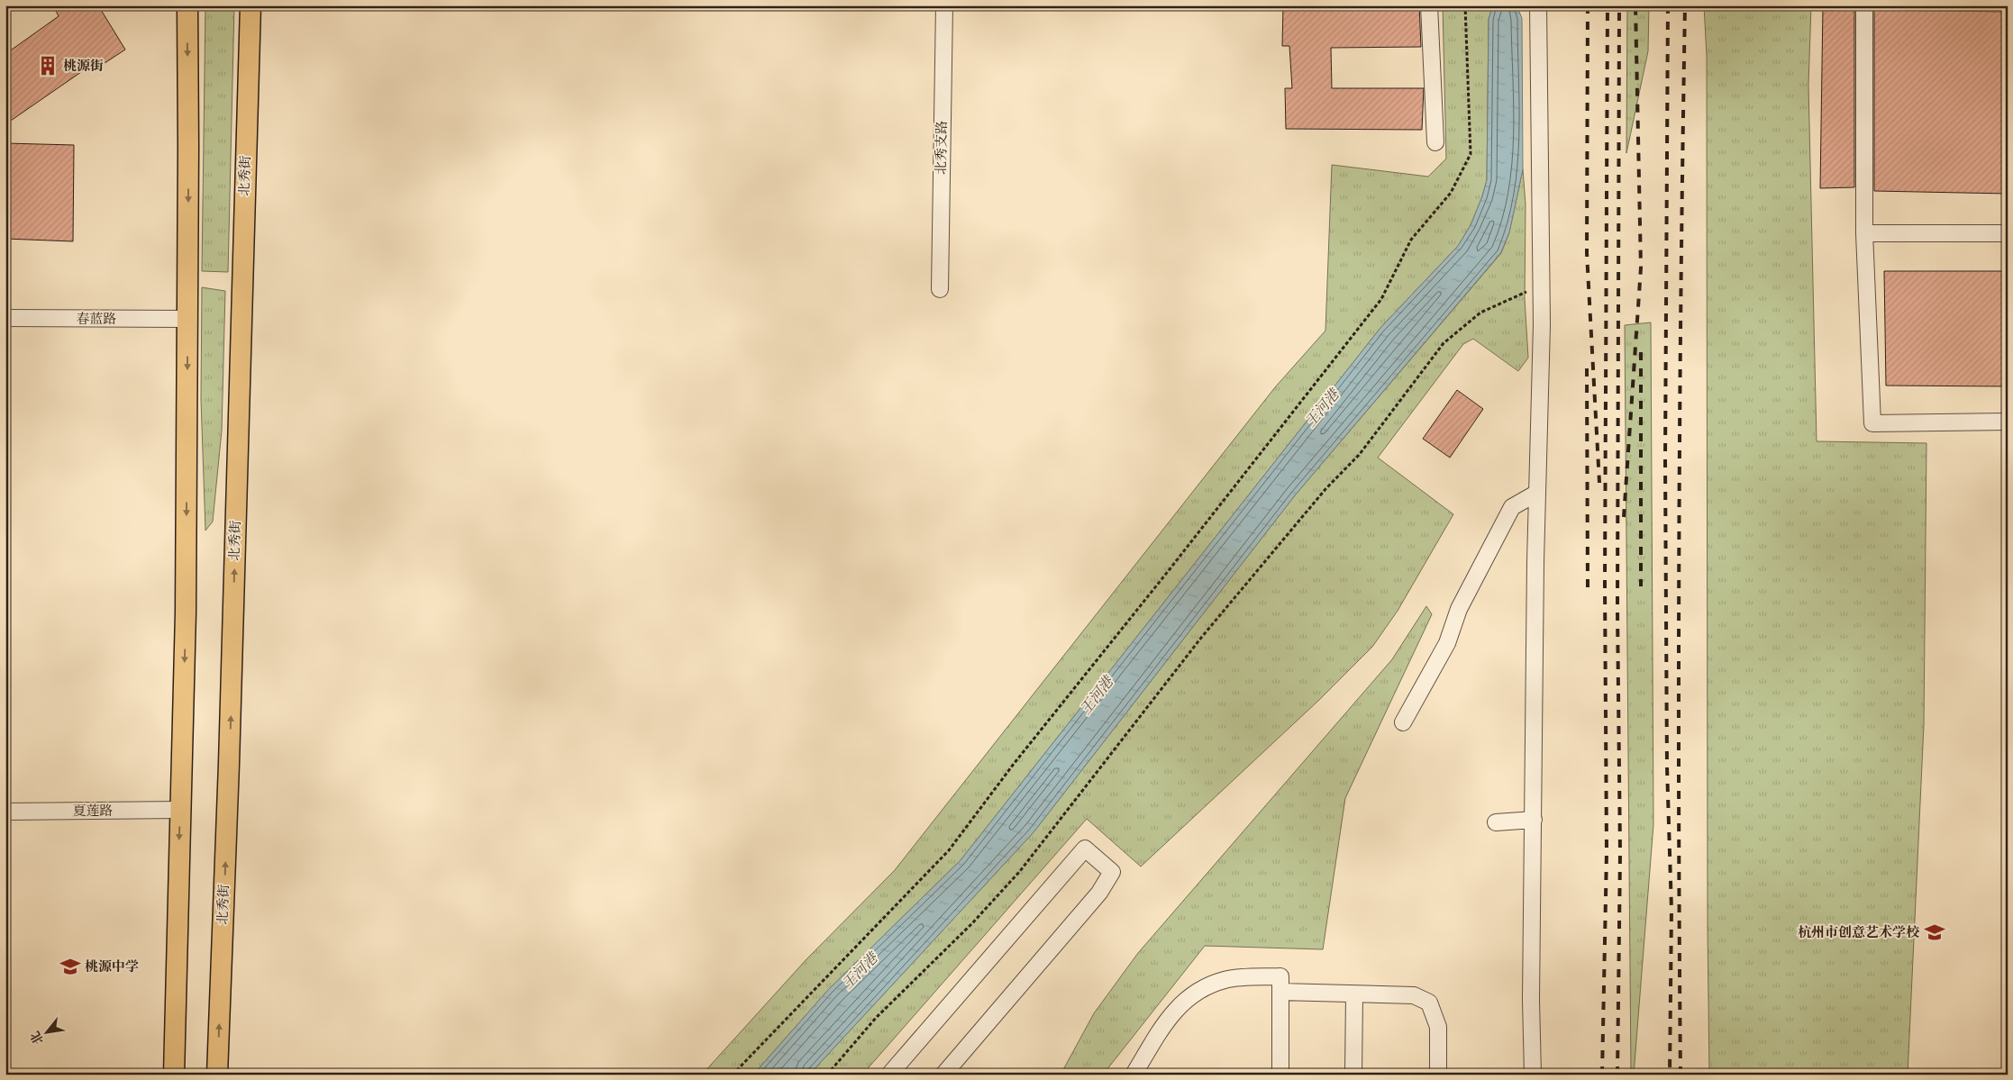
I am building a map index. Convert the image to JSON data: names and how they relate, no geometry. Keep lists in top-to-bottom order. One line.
{"streets":{"main road":["北秀街"],"street":["北秀支路","春蓝路","夏莲路"]},"water":["王河港"],"places":{"building":["桃源街"],"school or university":["杭州市创意艺术学校","桃源中学"]},"north":"bottom left"}
